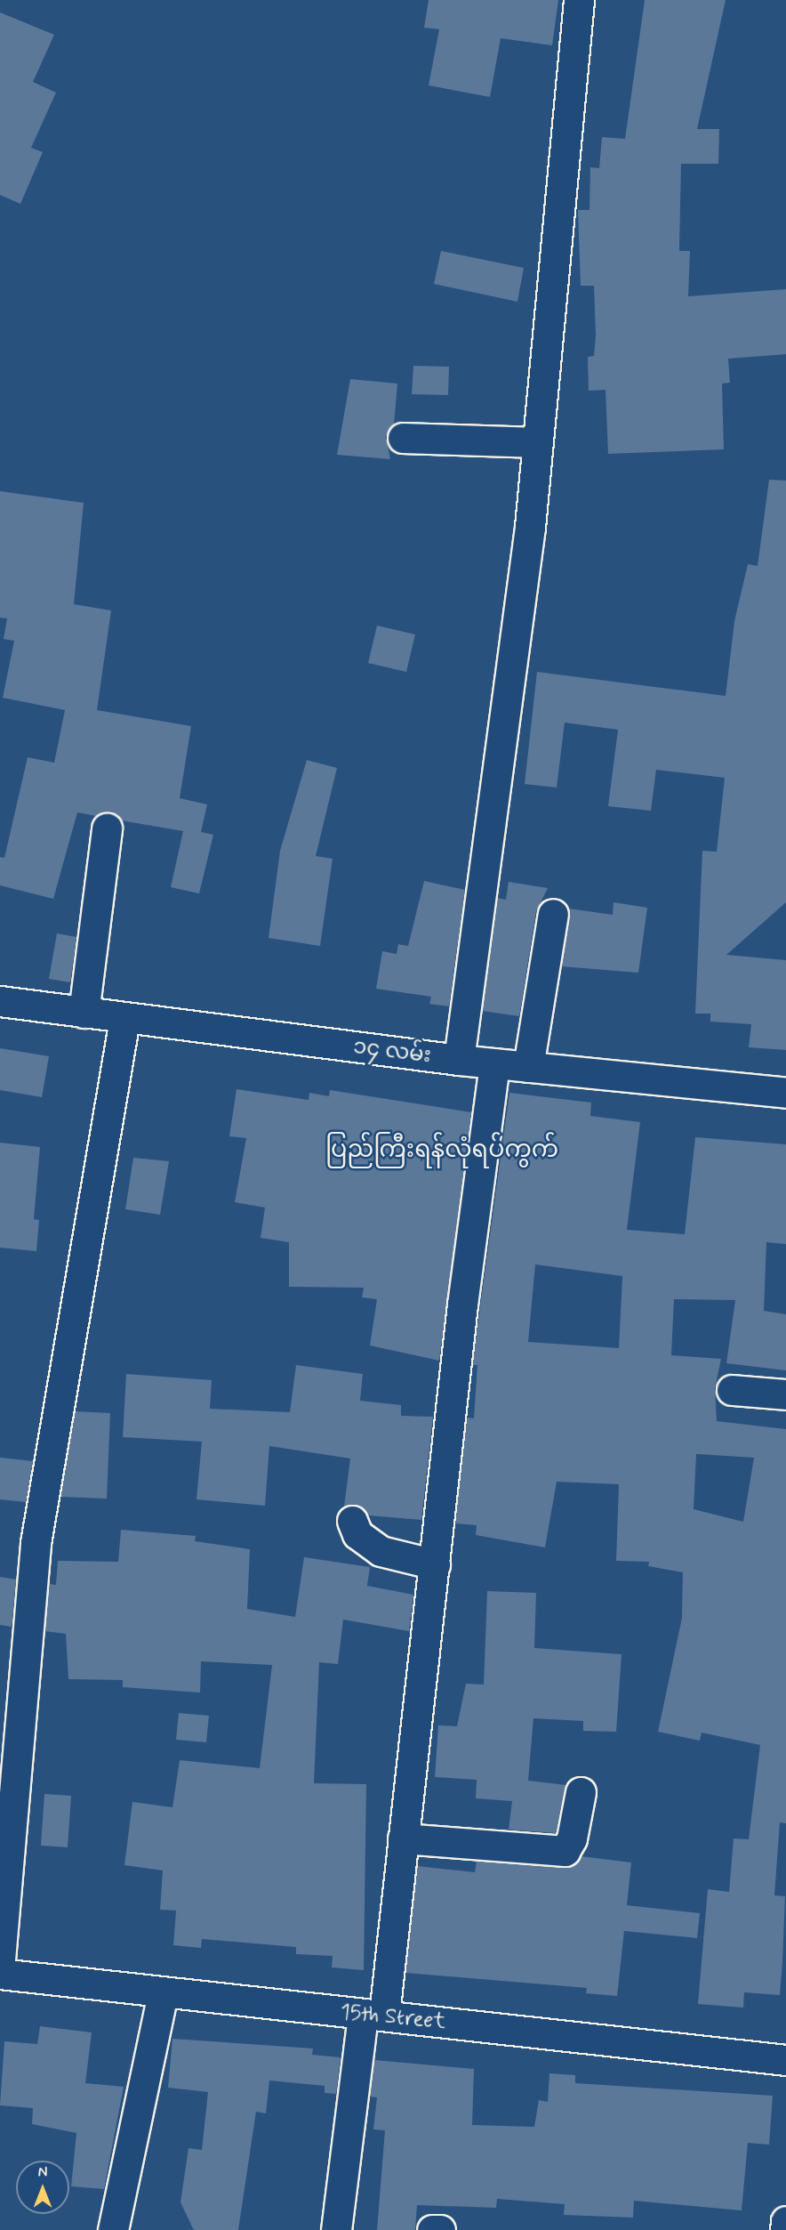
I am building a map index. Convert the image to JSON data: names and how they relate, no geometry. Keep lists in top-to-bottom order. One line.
{"streets":{"street":["၁၄ လမ်း","15th Street"]},"districts":["ပြည်ကြီးရန်လုံရပ်ကွက်"],"north":"top"}
